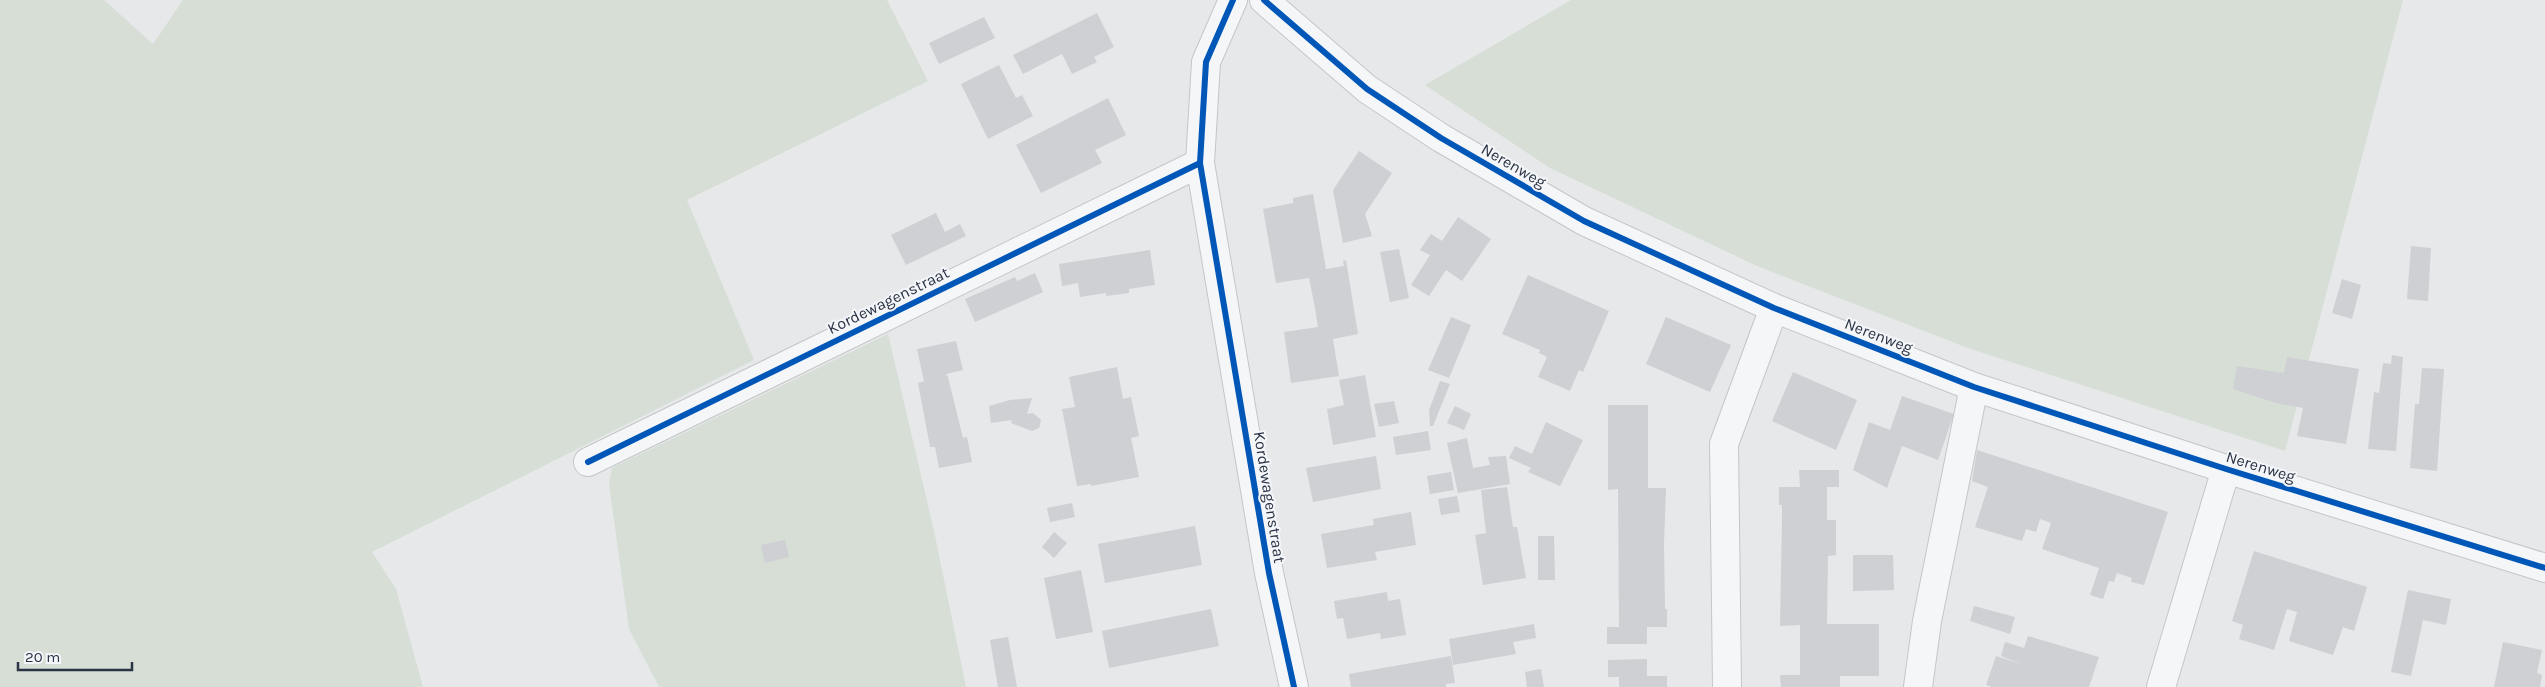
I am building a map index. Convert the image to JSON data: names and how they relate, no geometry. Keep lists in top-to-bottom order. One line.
{"streets":{"street":["Nerenweg","Kordewagenstraat"]},"scale_bar":"20 m"}
